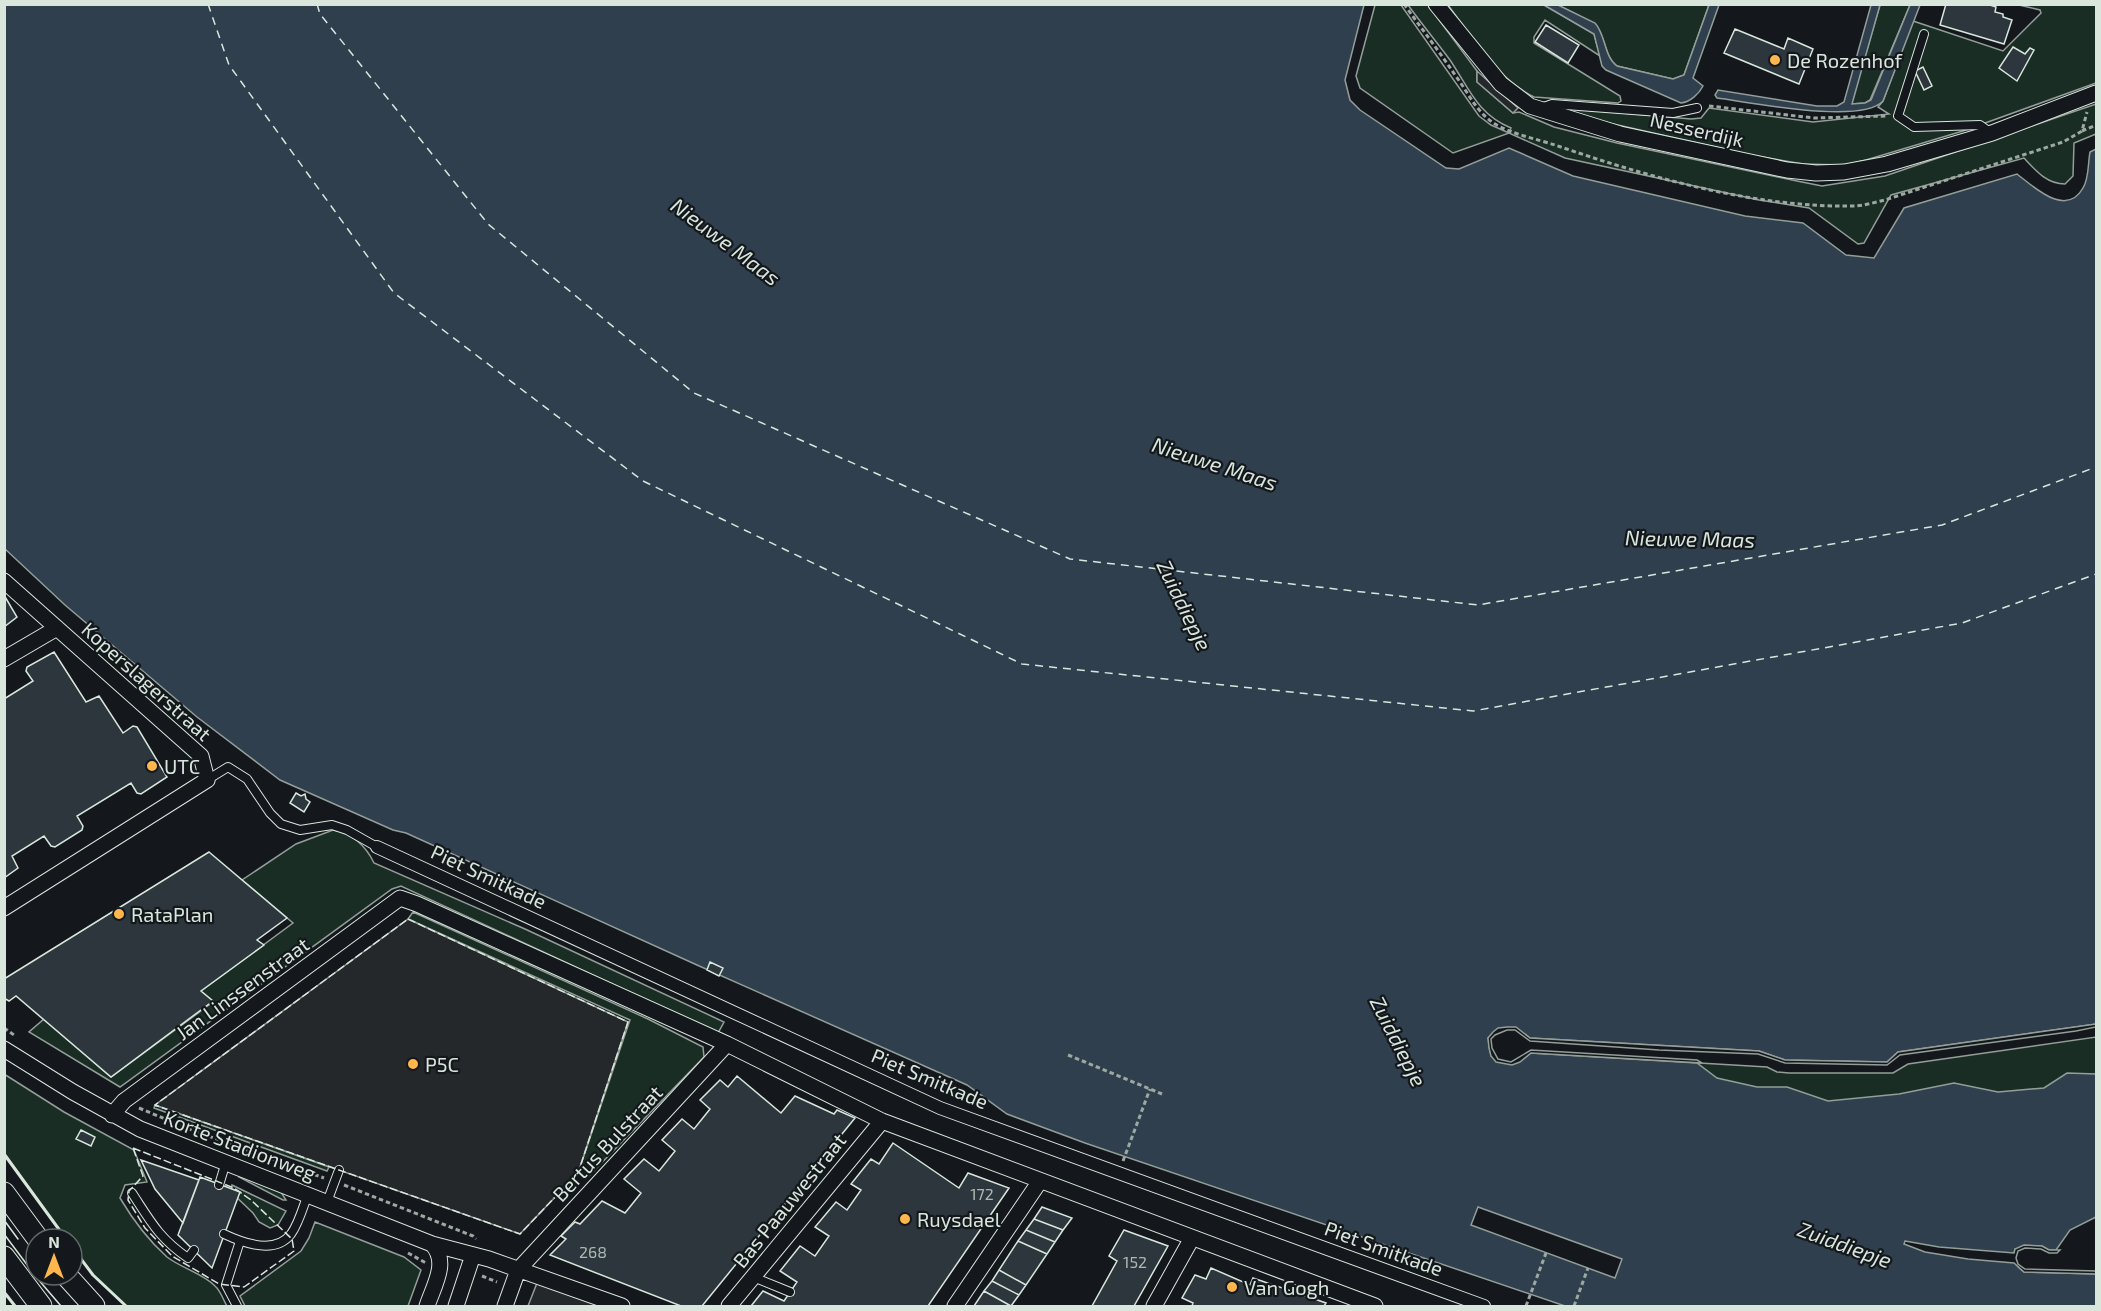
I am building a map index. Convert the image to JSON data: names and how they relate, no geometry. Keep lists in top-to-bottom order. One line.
{"streets":{"street":["Nesserdijk","Koperslagerstraat","Piet Smitkade","Jan Linssenstraat","Bertus Bulstraat","Korte Stadionweg","Bas Paauwestraat"]},"crossings":[["Jan Linssenstraat","Bertus Bulstraat"],["Jan Linssenstraat","Korte Stadionweg"],["Bertus Bulstraat","Korte Stadionweg"]],"water":["Nieuwe Maas","Zuiddiepje"],"places":["De Rozenhof","UTC","RataPlan","P5C","Ruysdael","Van Gogh"],"house_numbers":["172","268","152"],"north":"top"}
